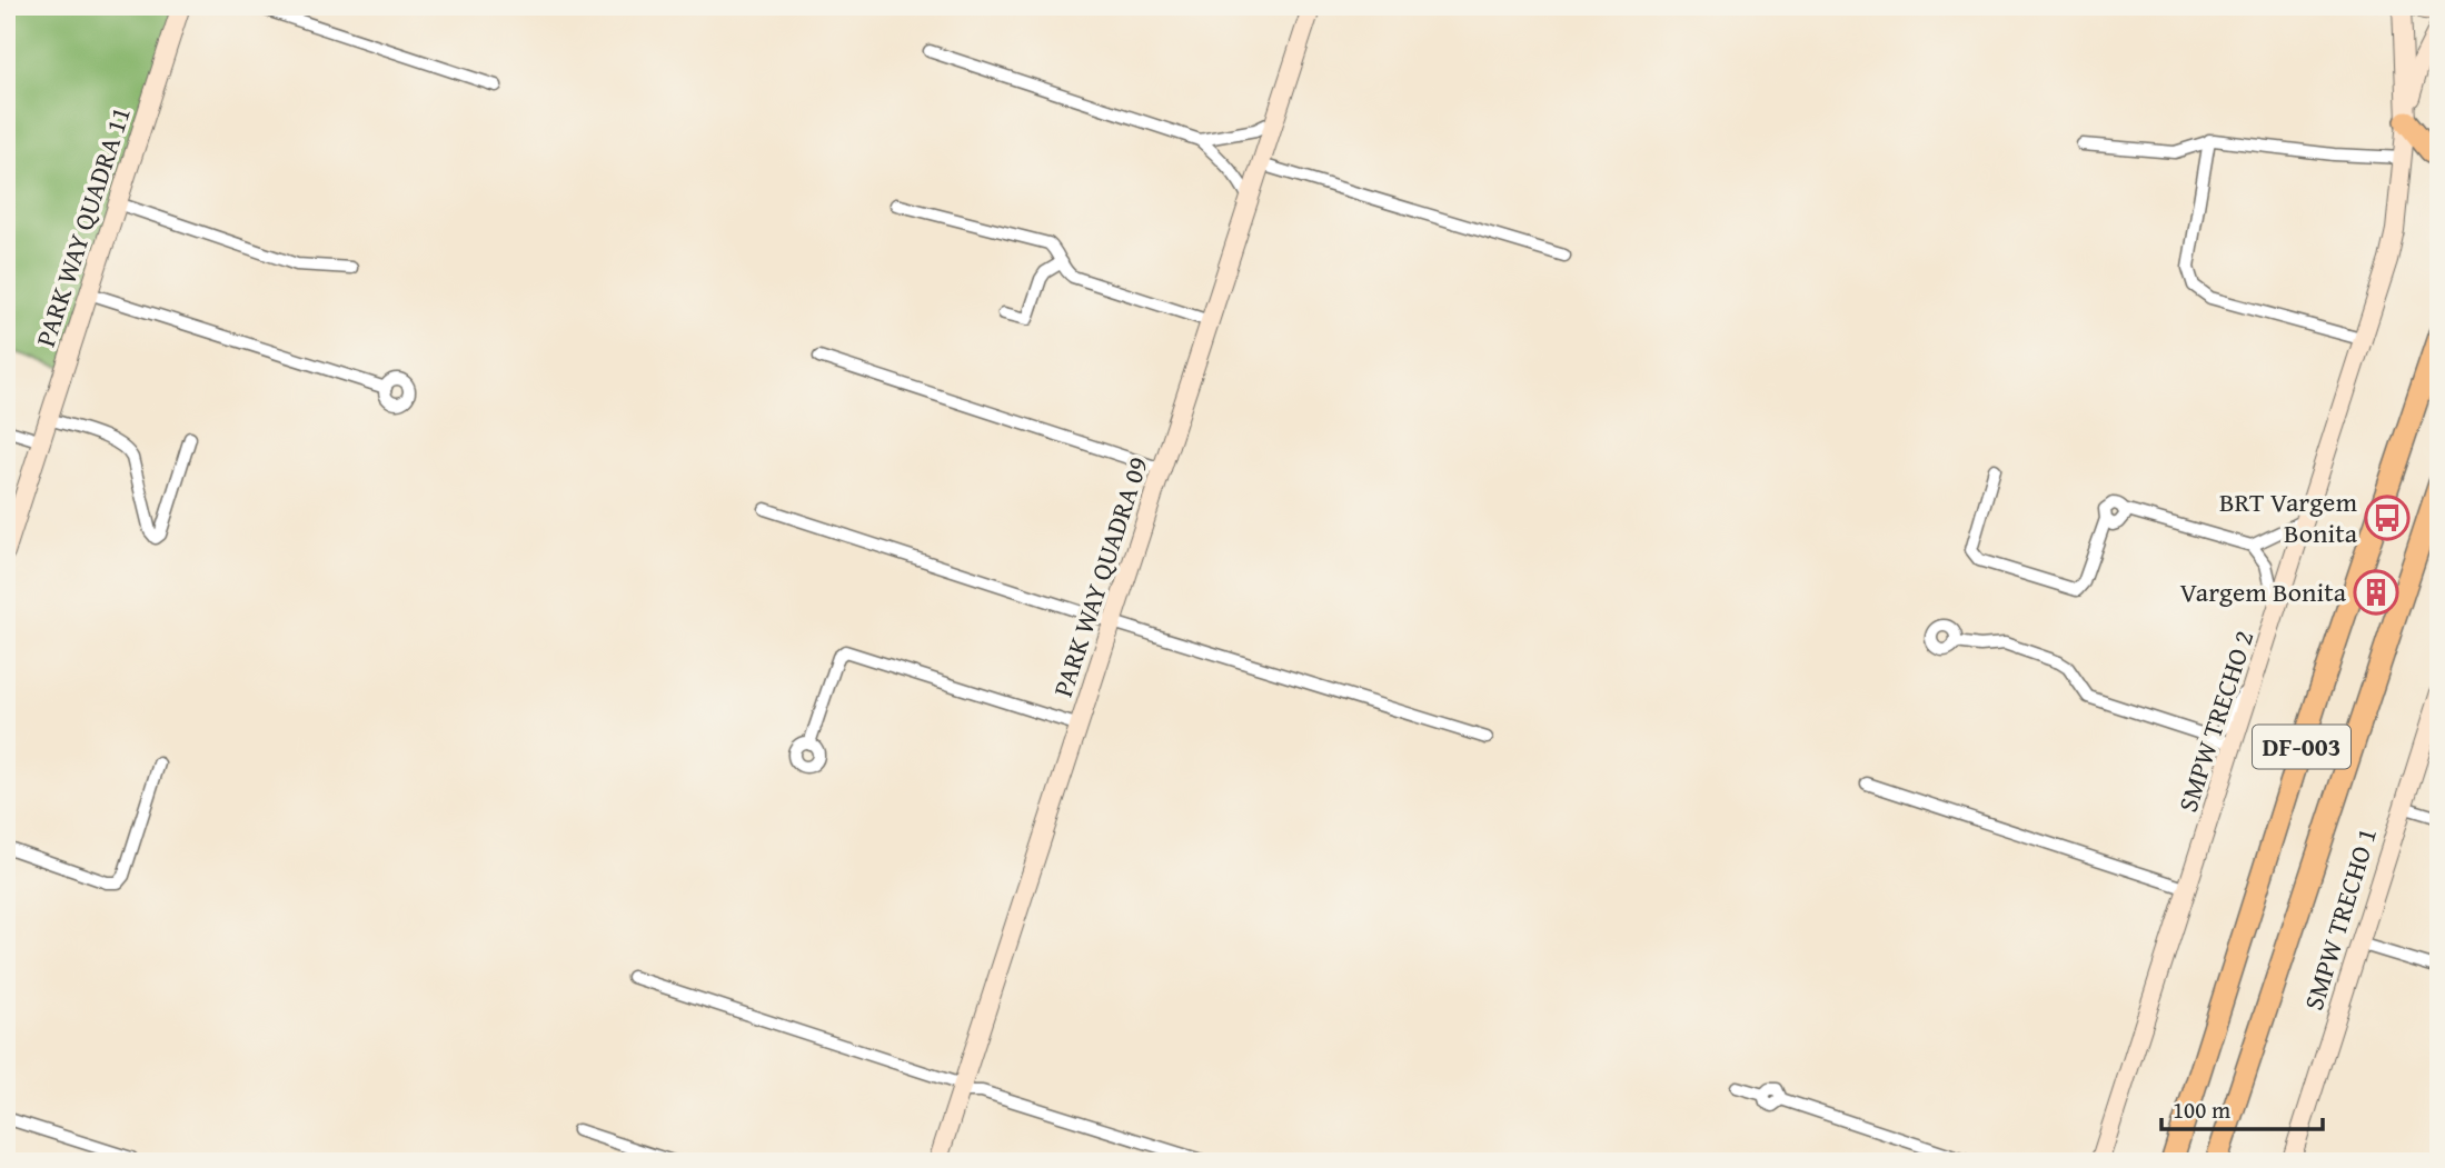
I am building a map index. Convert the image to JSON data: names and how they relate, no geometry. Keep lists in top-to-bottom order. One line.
{"streets":{"highway":["DF-003"],"street":["PARK WAY QUADRA 11","PARK WAY QUADRA 09","SMPW TRECHO 2","SMPW TRECHO 1"]},"places":{"bus stop":["BRT Vargem Bonita"],"building":["Vargem Bonita"]},"scale_bar":"100 m"}
